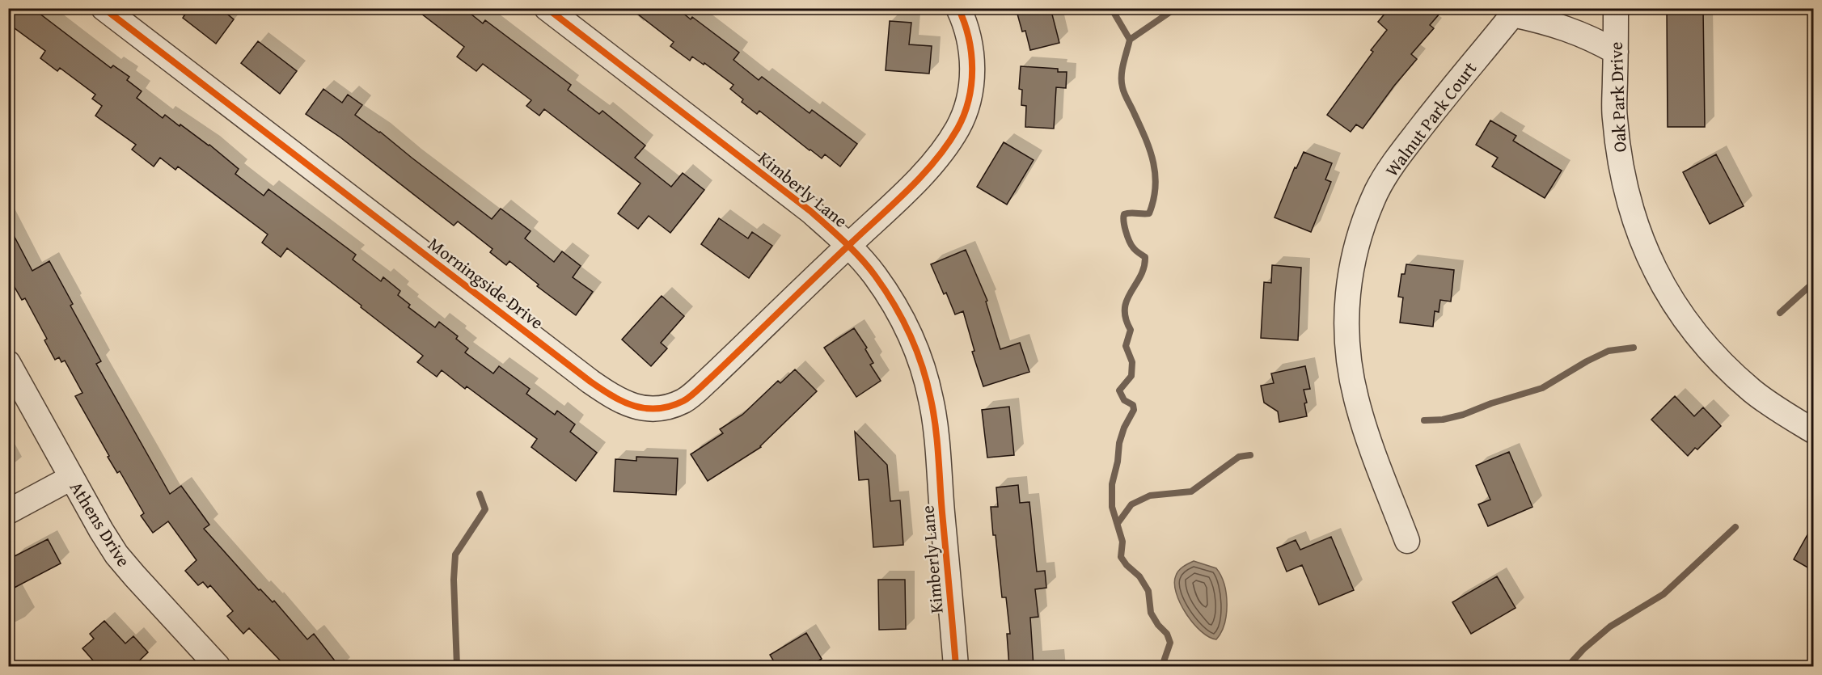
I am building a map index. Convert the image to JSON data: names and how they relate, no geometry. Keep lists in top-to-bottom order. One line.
{"streets":{"street":["Oak Park Drive","Walnut Park Court","Kimberly Lane","Morningside Drive","Athens Drive"]},"crossings":[["Oak Park Drive","Walnut Park Court"],["Kimberly Lane","Morningside Drive"]]}
